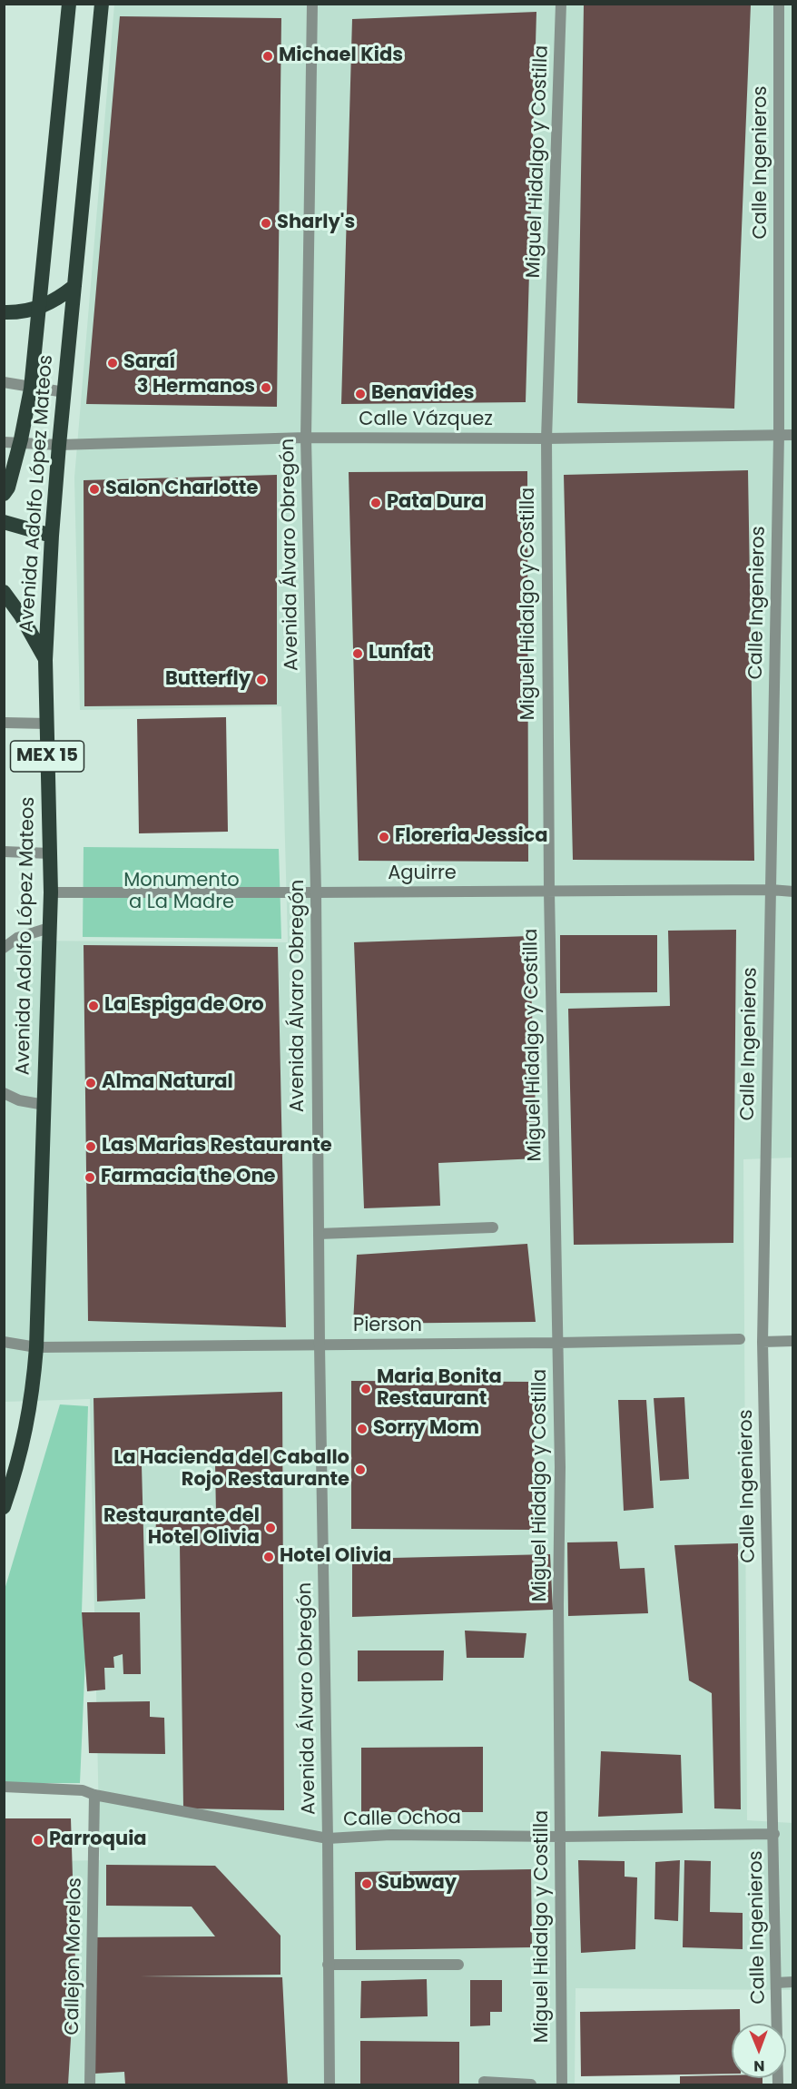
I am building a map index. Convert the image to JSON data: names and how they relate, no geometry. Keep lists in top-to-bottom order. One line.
{"streets":{"highway":["Avenida Adolfo López Mateos","MEX 15"],"street":["Miguel Hidalgo y Costilla","Calle Ingenieros","Calle Vázquez","Avenida Álvaro Obregón","Aguirre","Pierson","Calle Ochoa","Callejon Morelos"]},"crossings":[["Miguel Hidalgo y Costilla","Calle Vázquez"],["Miguel Hidalgo y Costilla","Aguirre"],["Miguel Hidalgo y Costilla","Pierson"],["Miguel Hidalgo y Costilla","Calle Ochoa"],["Calle Ingenieros","Calle Vázquez"],["Calle Ingenieros","Aguirre"],["Calle Ingenieros","Calle Ochoa"],["Calle Vázquez","Avenida Adolfo López Mateos"],["Calle Vázquez","Avenida Álvaro Obregón"],["Avenida Adolfo López Mateos","Aguirre"],["Avenida Adolfo López Mateos","Pierson"],["Avenida Álvaro Obregón","Aguirre"],["Avenida Álvaro Obregón","Pierson"],["Avenida Álvaro Obregón","Calle Ochoa"],["Calle Ochoa","Callejon Morelos"]],"parks":["Monumento a La Madre"],"places":["Michael Kids","Sharly's","Saraí","3 Hermanos","Benavides","Salon Charlotte","Pata Dura","Lunfat","Butterfly","Floreria Jessica","La Espiga de Oro","Alma Natural","Las Marias Restaurante","Farmacia the One","Maria Bonita Restaurant","Sorry Mom","La Hacienda del Caballo Rojo Restaurante","Restaurante del Hotel Olivia","Hotel Olivia","Parroquia","Subway"],"north":"bottom"}
